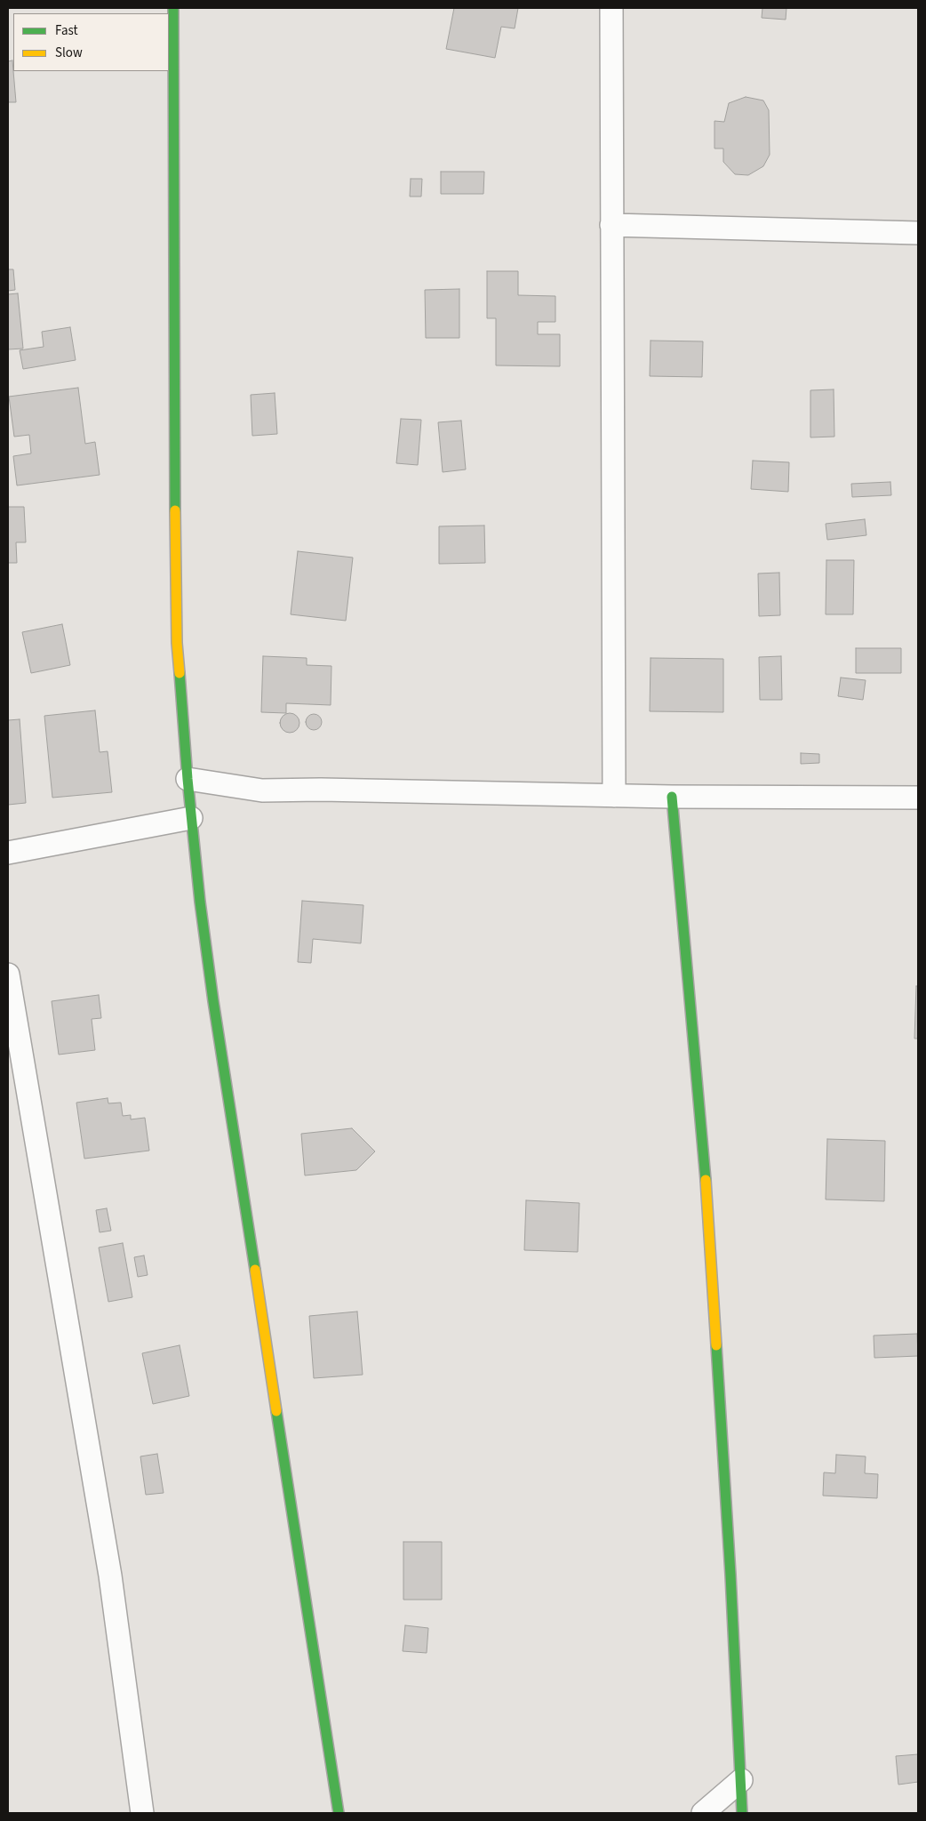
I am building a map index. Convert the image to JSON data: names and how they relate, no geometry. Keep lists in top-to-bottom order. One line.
{"legend":["Fast","Slow"]}
